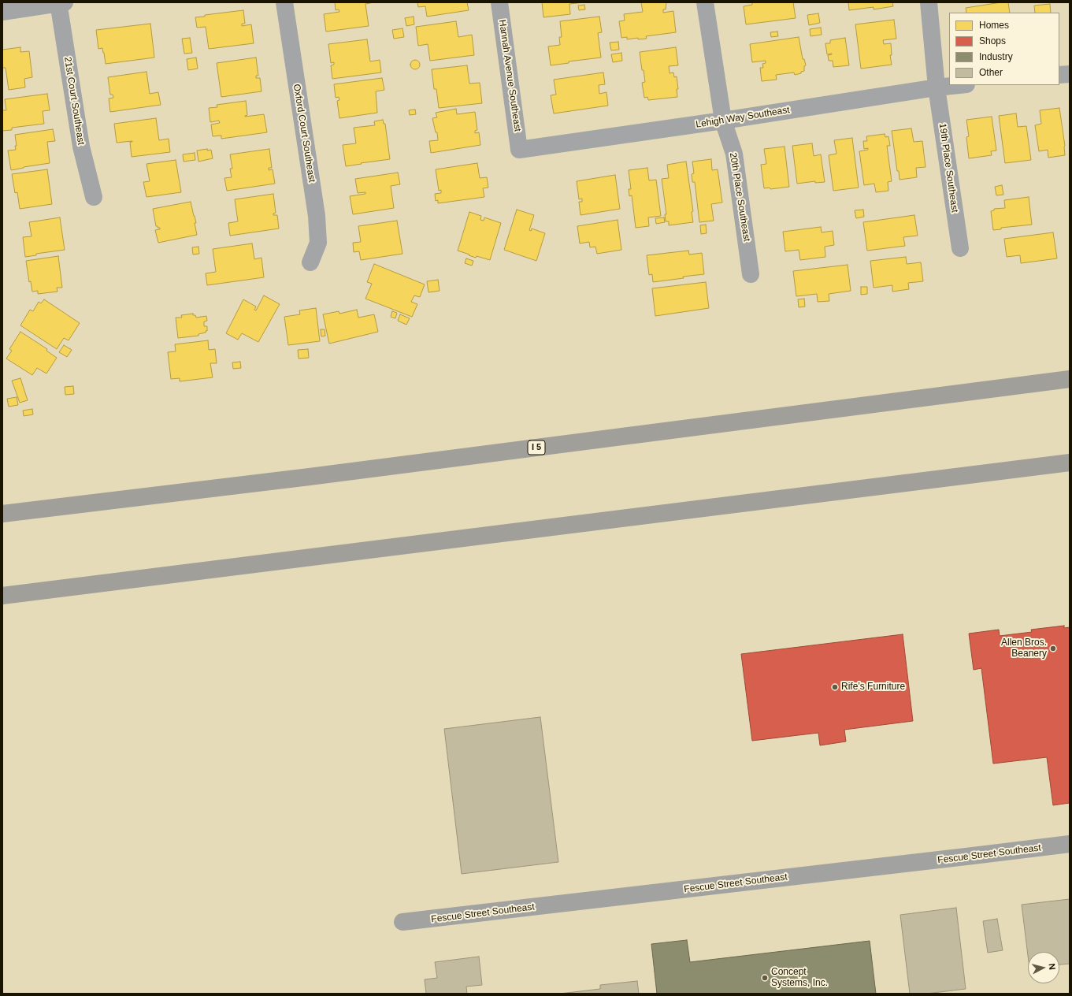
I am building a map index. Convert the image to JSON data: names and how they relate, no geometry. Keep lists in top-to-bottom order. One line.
{"streets":{"highway":["I 5"],"street":["Hannah Avenue Southeast","21st Court Southeast","Lehigh Way Southeast","Oxford Court Southeast","19th Place Southeast","20th Place Southeast","Fescue Street Southeast"]},"crossings":[["Hannah Avenue Southeast","Lehigh Way Southeast"],["Lehigh Way Southeast","19th Place Southeast"],["Lehigh Way Southeast","20th Place Southeast"]],"places":["Allen Bros. Beanery","Rife’s Furniture","Concept Systems, Inc."],"legend":["Homes","Shops","Industry","Other"],"north":"right"}
